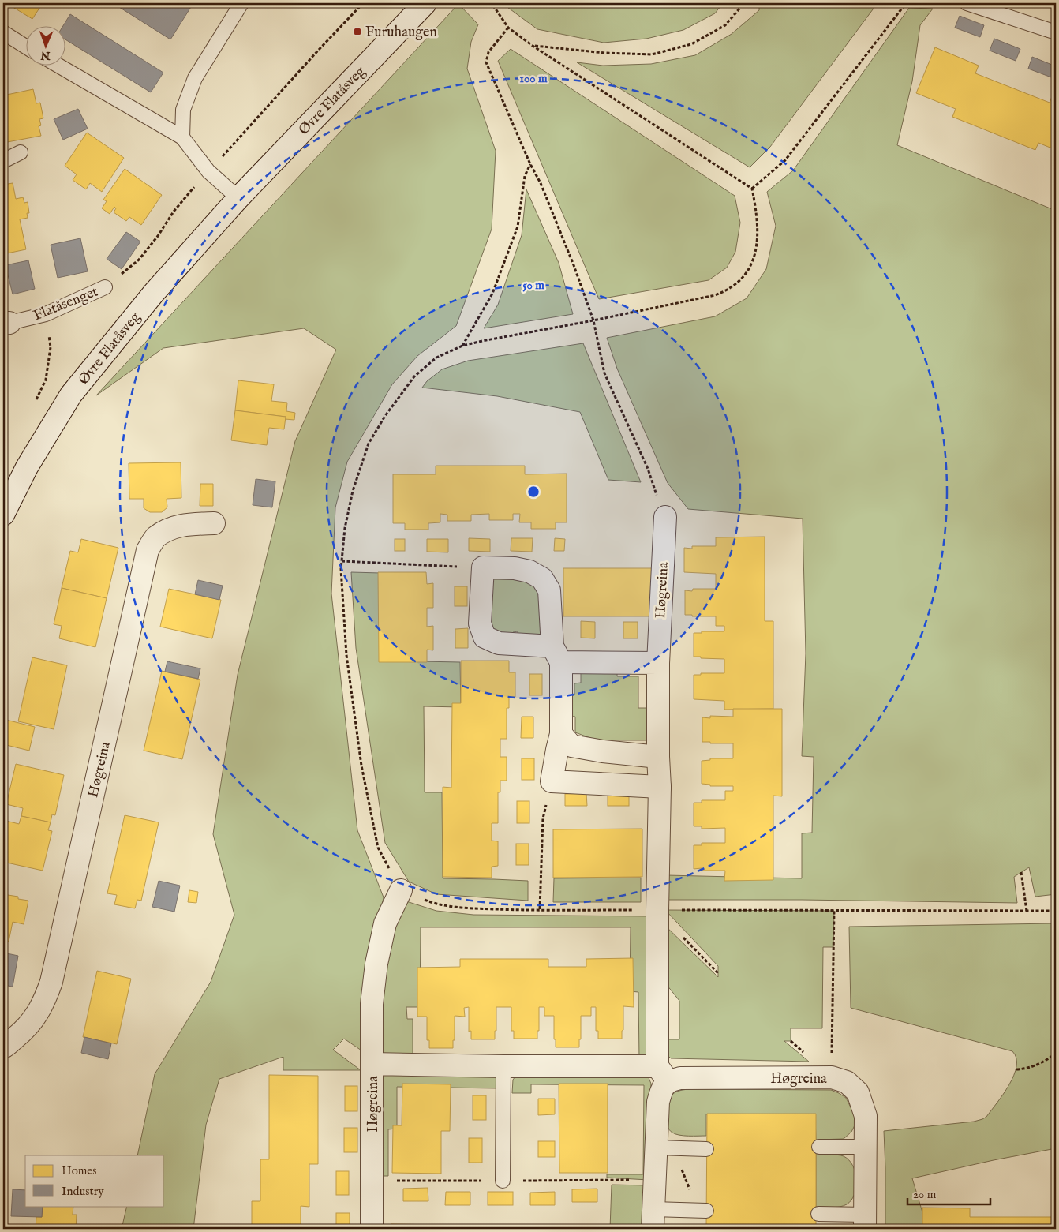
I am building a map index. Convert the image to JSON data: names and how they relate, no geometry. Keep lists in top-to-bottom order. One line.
{"streets":{"street":["Øvre Flatåsveg","Høgreina"],"lane":["Flatåsenget"]},"places":{"transit":["Furuhaugen"]},"legend":["Homes","Industry"],"scale_bar":"20 m","north":"bottom","rings":["100 m","50 m"]}
